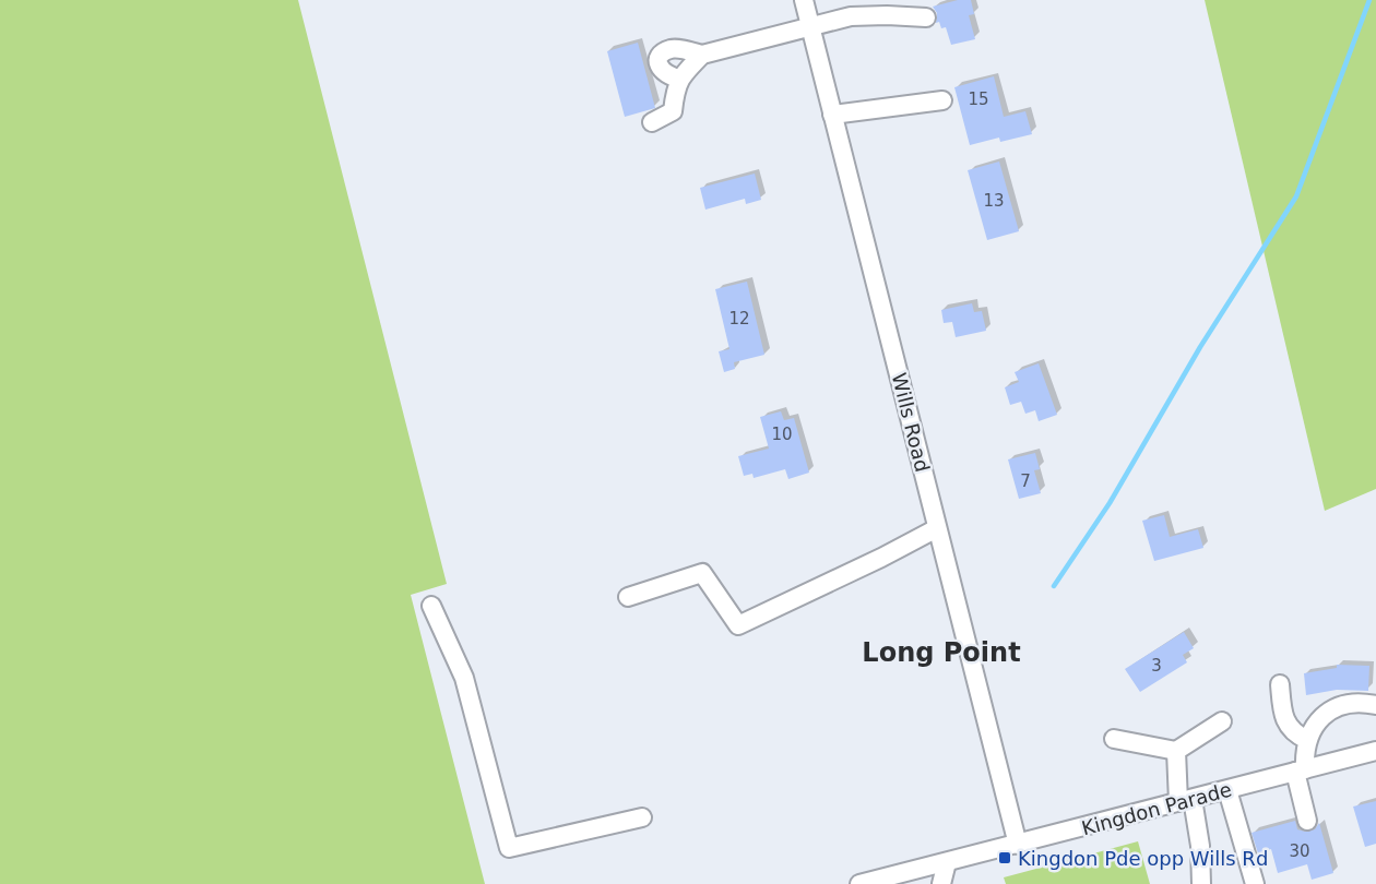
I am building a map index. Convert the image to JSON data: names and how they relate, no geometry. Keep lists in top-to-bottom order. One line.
{"streets":{"street":["Wills Road","Kingdon Parade"]},"crossings":[["Wills Road","Kingdon Parade"]],"districts":["Long Point"],"places":{"transit":["Kingdon Pde opp Wills Rd"]},"house_numbers":["15","13","12","10","7","3","30"]}
